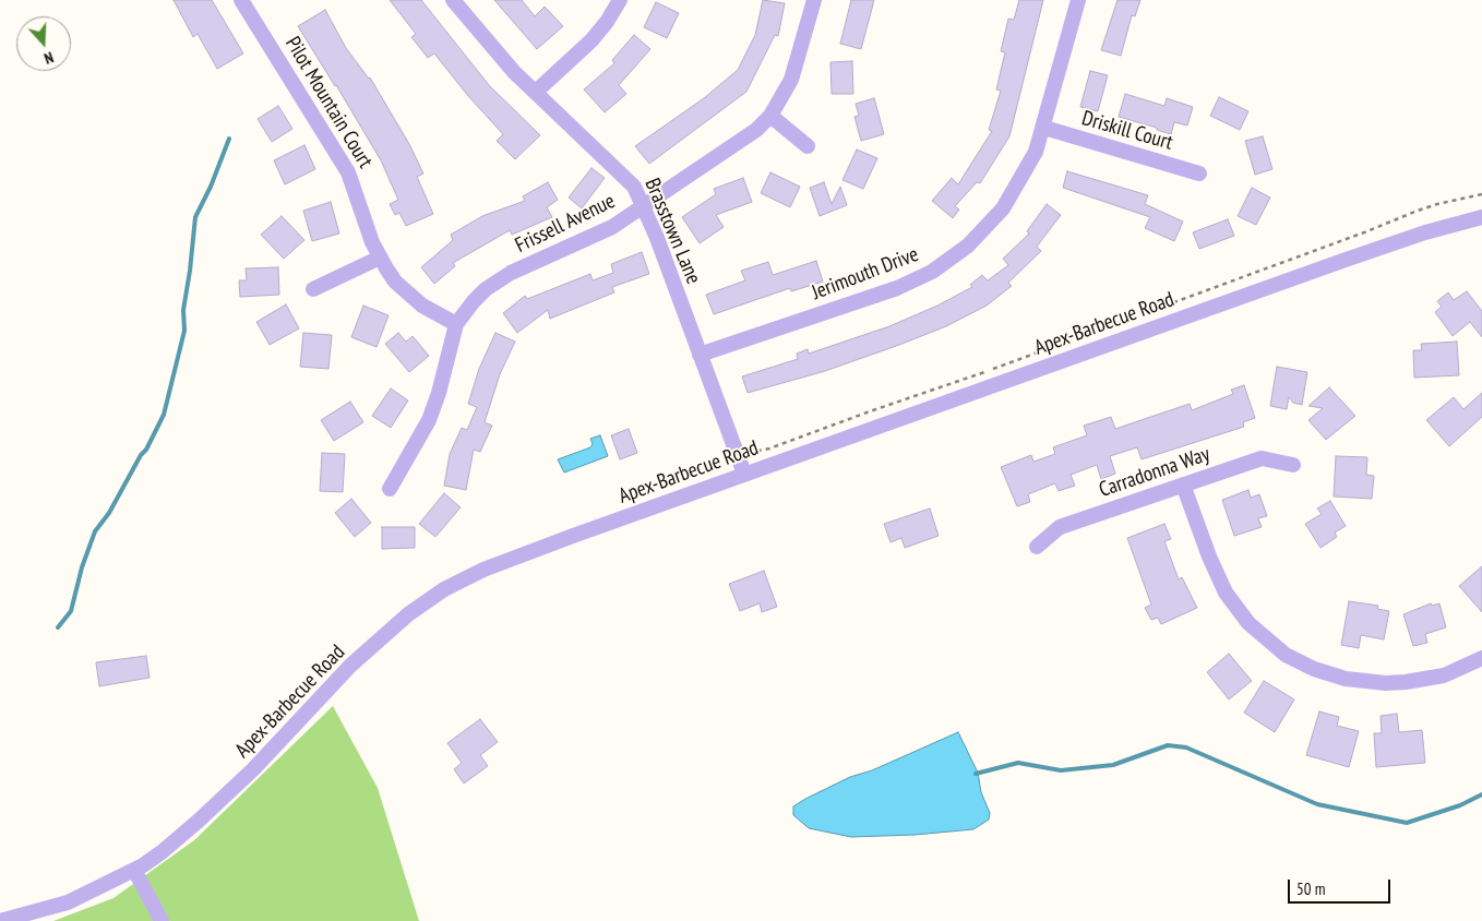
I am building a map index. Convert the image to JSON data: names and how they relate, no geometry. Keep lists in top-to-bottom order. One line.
{"streets":{"street":["Pilot Mountain Court","Driskill Court","Frissell Avenue","Brasstown Lane","Jerimouth Drive","Apex-Barbecue Road","Carradonna Way"]},"crossings":[["Pilot Mountain Court","Frissell Avenue"],["Driskill Court","Jerimouth Drive"],["Frissell Avenue","Brasstown Lane"],["Brasstown Lane","Jerimouth Drive"],["Brasstown Lane","Apex-Barbecue Road"]],"scale_bar":"50 m","north":"bottom"}
